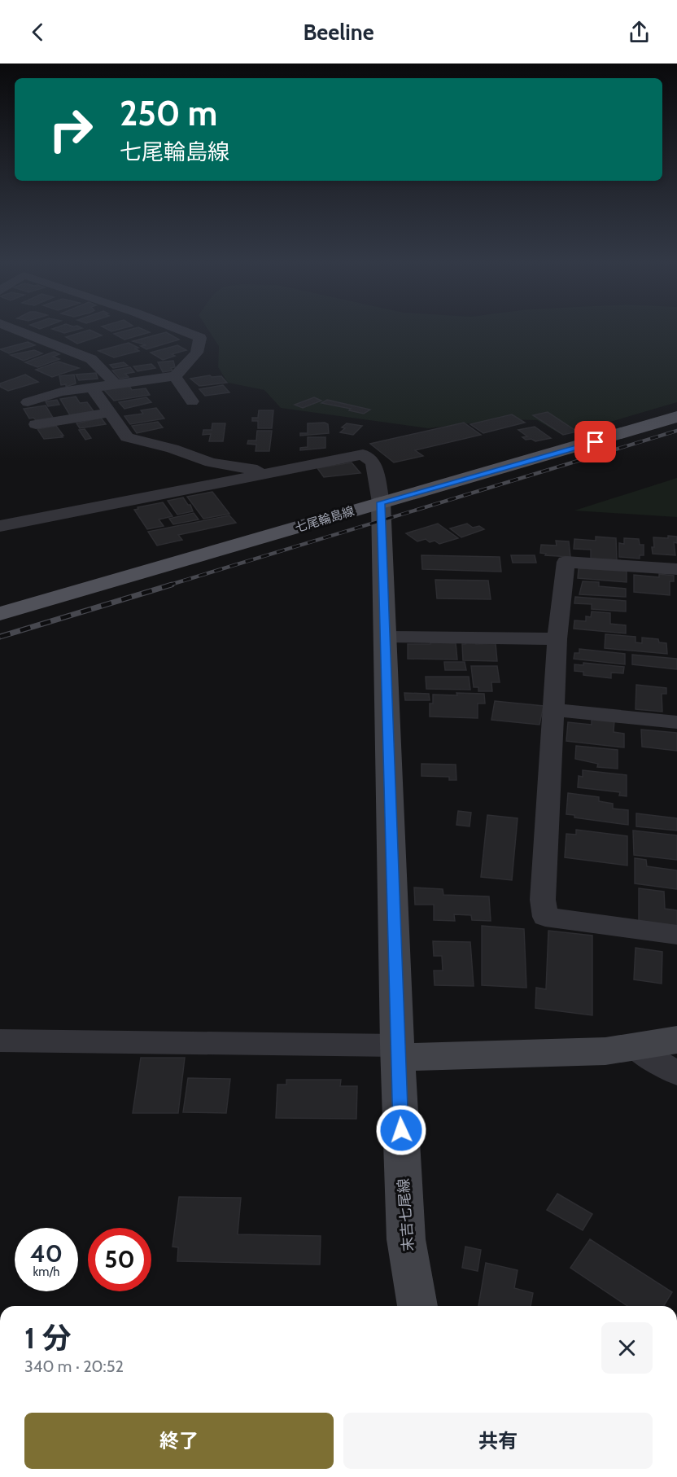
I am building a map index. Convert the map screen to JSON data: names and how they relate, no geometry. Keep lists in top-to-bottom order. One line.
{"streets":{"main road":["七尾輪島線","末吉七尾線"]},"crossings":[["七尾輪島線","末吉七尾線"]],"page":{"header":"Beeline","turn":["250 m","七尾輪島線"],"speed":"40 km/h","limit":"50","heading":["1 分","340 m · 20:52"],"buttons":["終了","共有"]}}
